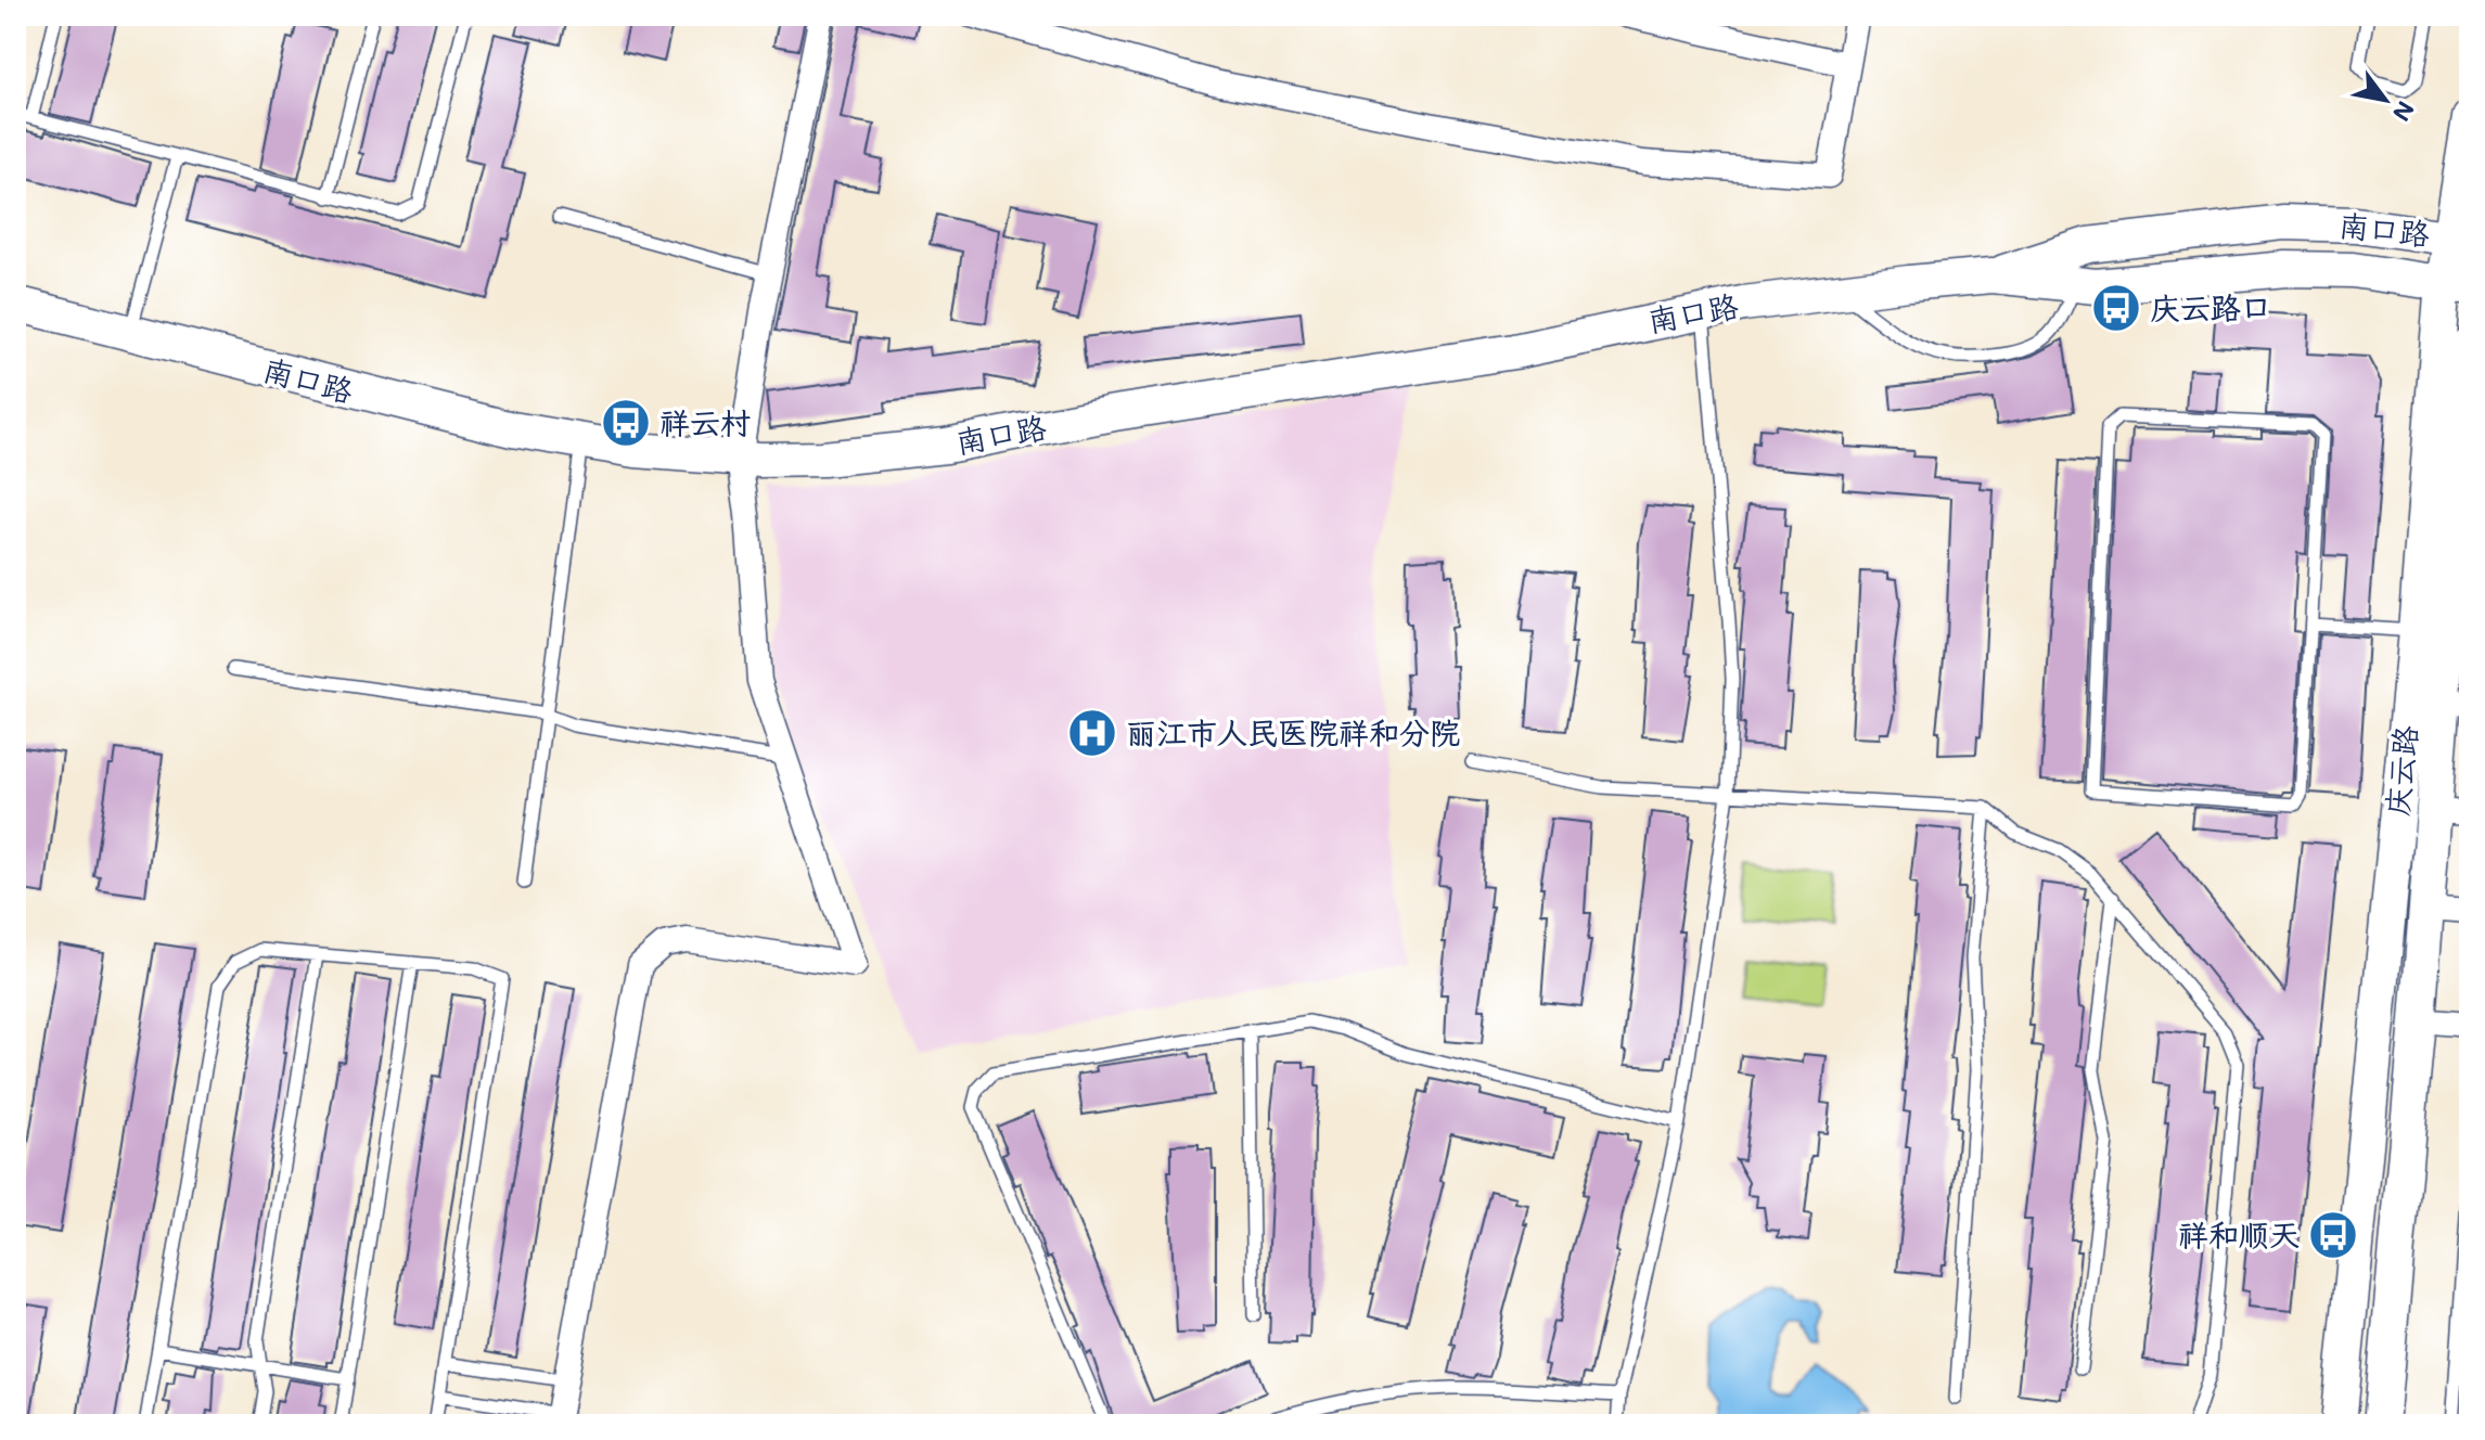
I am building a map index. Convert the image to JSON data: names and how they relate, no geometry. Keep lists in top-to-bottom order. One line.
{"streets":{"main road":["南口路","庆云路"]},"crossings":[["南口路","庆云路"]],"places":{"bus stop":["庆云路口","祥云村","祥和顺天"],"hospital":["丽江市人民医院祥和分院"]},"north":"bottom right"}
